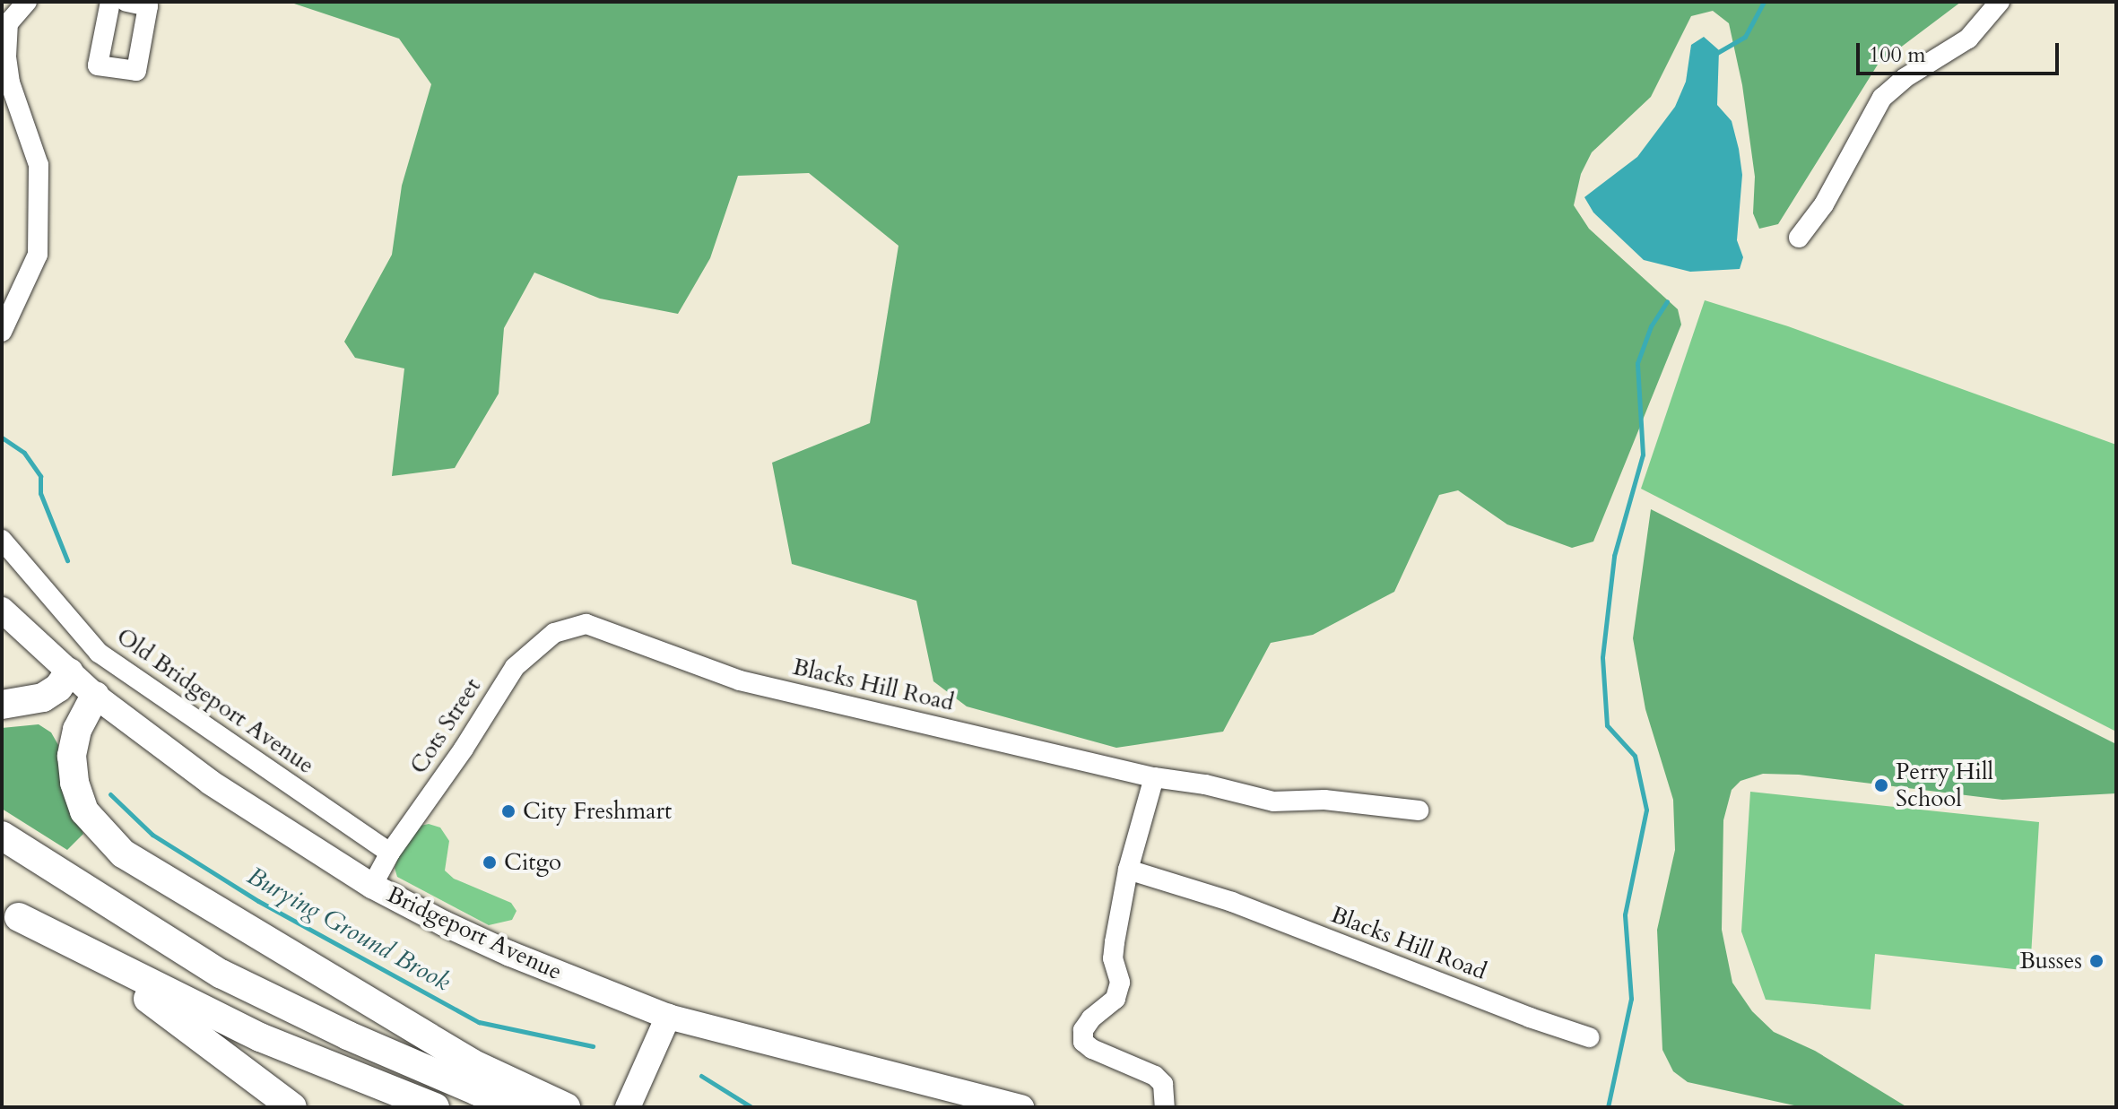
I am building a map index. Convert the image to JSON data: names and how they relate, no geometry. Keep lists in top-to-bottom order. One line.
{"streets":{"main road":["Bridgeport Avenue"],"street":["Blacks Hill Road","Old Bridgeport Avenue","Cots Street"]},"crossings":[["Blacks Hill Road","Cots Street"],["Old Bridgeport Avenue","Cots Street"],["Cots Street","Bridgeport Avenue"]],"water":["Burying Ground Brook"],"places":["Perry Hill School","City Freshmart","Citgo","Busses"],"scale_bar":"100 m"}
